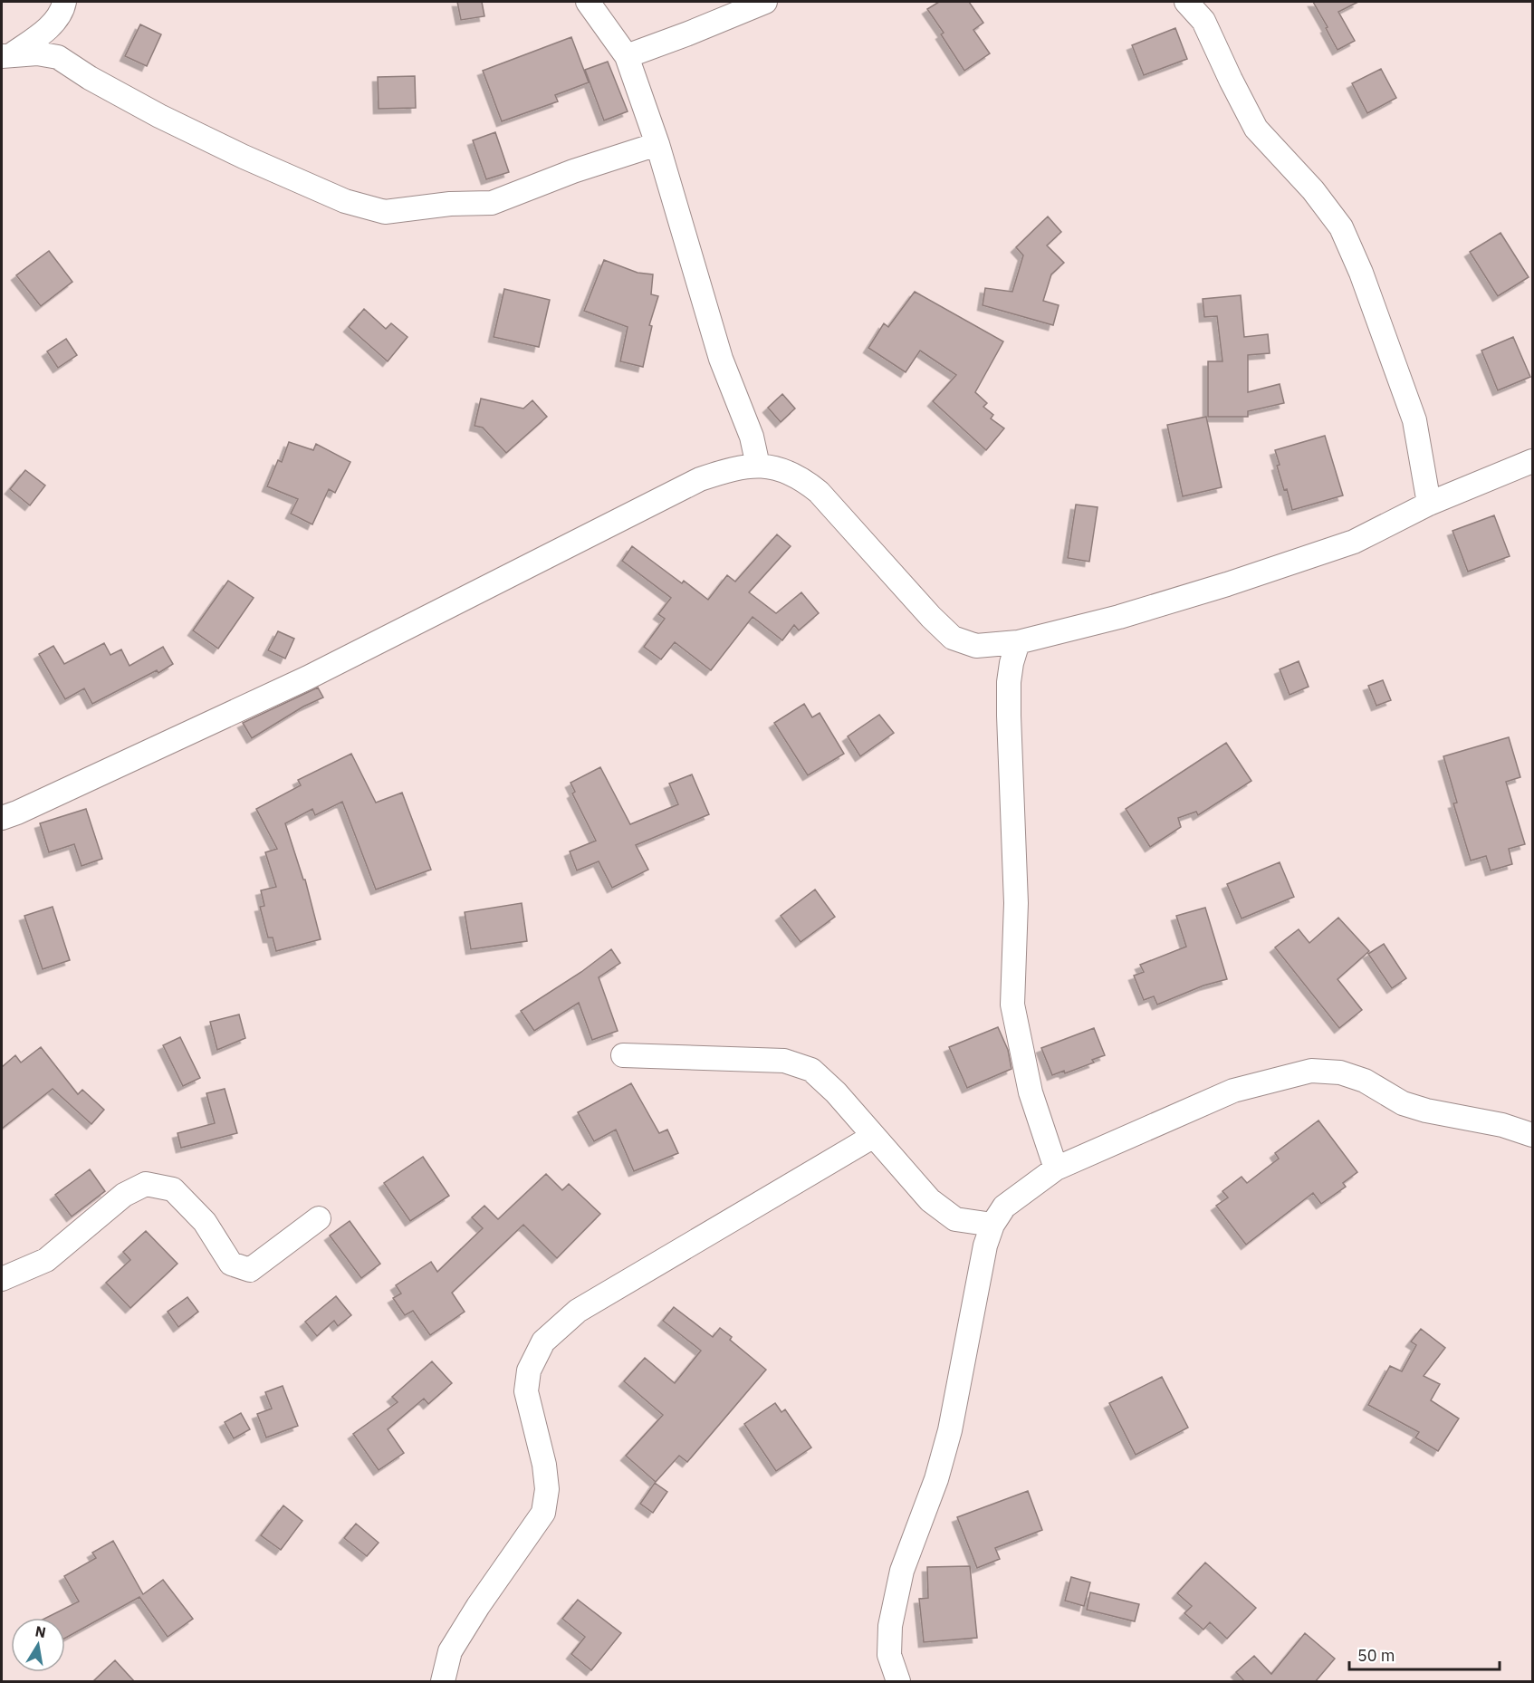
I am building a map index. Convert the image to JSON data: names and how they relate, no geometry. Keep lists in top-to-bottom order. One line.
{"scale_bar":"50 m","north":"top"}
